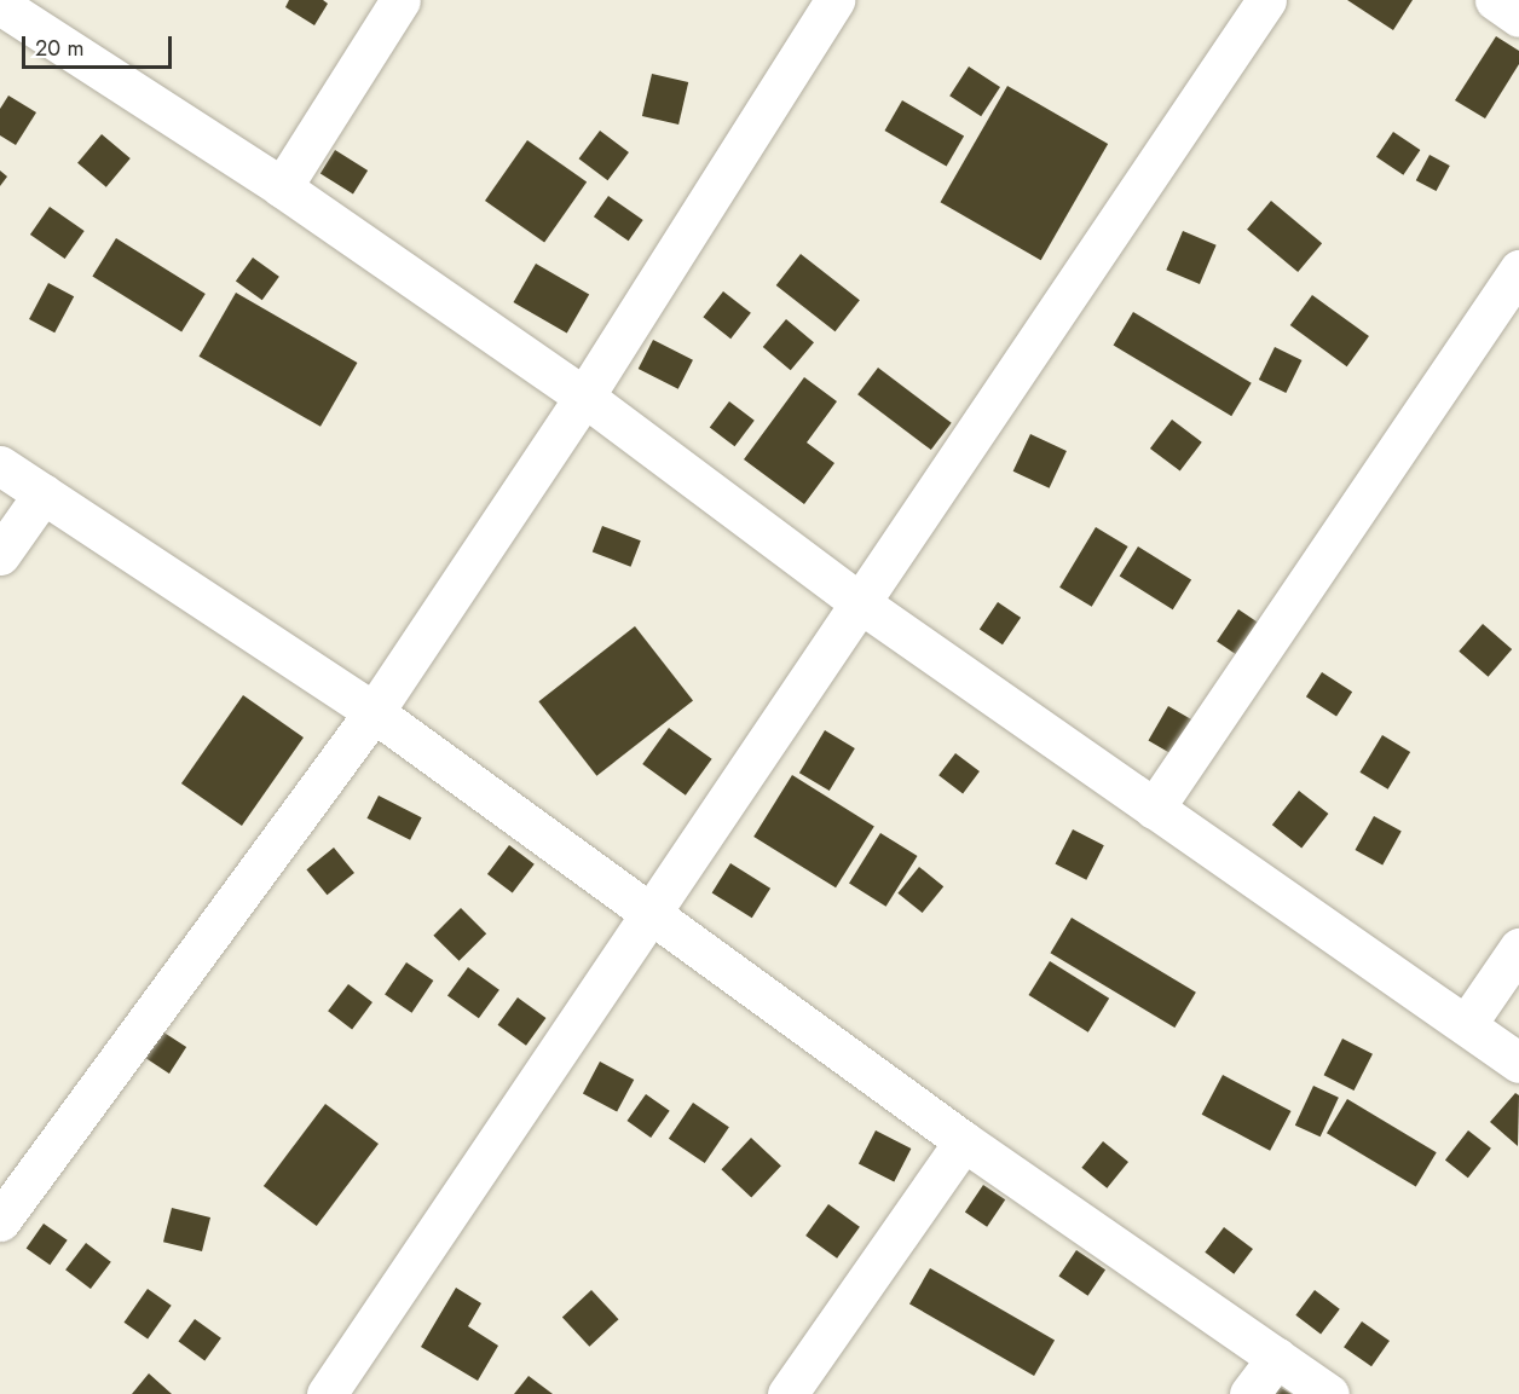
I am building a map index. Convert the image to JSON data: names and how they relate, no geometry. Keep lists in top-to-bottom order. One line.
{"scale_bar":"20 m"}
